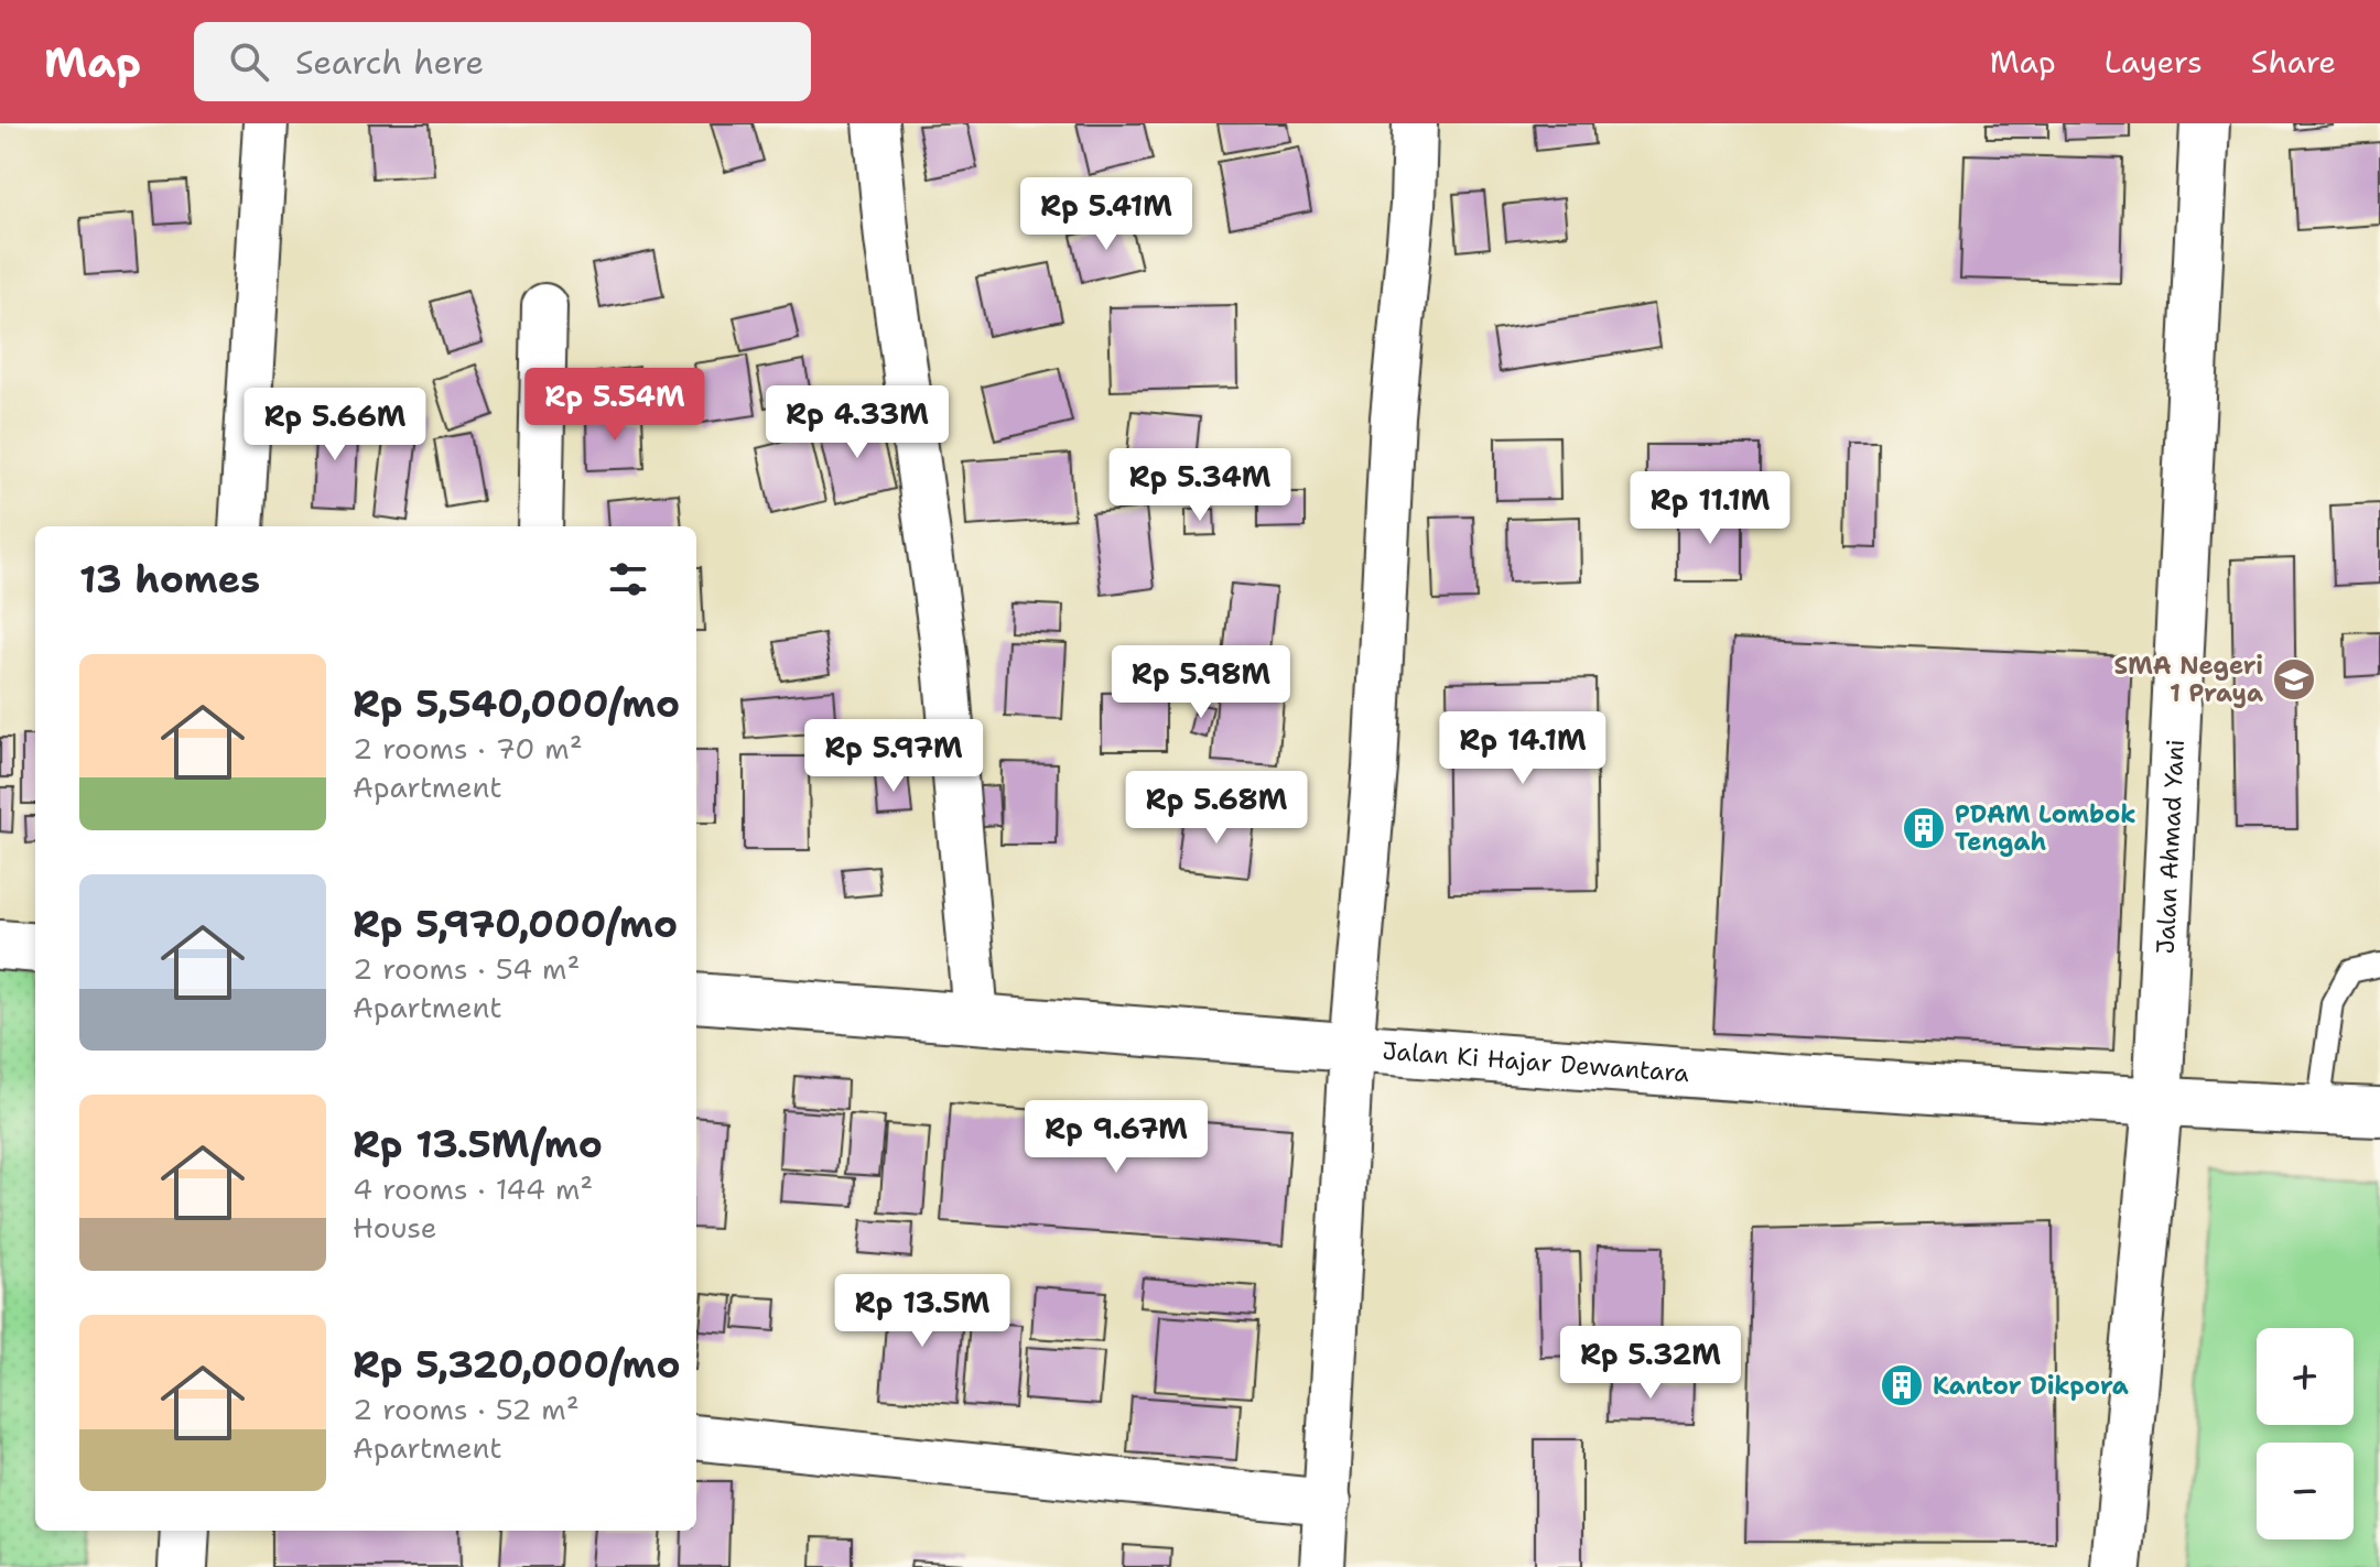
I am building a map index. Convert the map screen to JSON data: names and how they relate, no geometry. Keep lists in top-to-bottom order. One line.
{"streets":{"street":["Jalan Ahmad Yani","Jalan Ki Hajar Dewantara"]},"crossings":[["Jalan Ahmad Yani","Jalan Ki Hajar Dewantara"]],"places":{"school or university":["SMA Negeri 1 Praya"],"building":["PDAM Lombok Tengah","Kantor Dikpora"]},"page":{"header":"Map","search":"Search here","nav":["Map","Layers","Share"],"price":["Rp 5.41M","Rp 5.54M","Rp 4.33M","Rp 5.66M","Rp 5.34M","Rp 11.1M","Rp 5.98M","Rp 14.1M","Rp 5.97M","Rp 5.68M","Rp 9.67M","Rp 13.5M","Rp 5.32M"],"heading":"13 homes","list":[{"name":"Rp 5,540,000/mo","note":"2 rooms · 70 m² · Apartment"},{"name":"Rp 5,970,000/mo","note":"2 rooms · 54 m² · Apartment"},{"name":"Rp 13.5M/mo","note":"4 rooms · 144 m² · House"},{"name":"Rp 5,320,000/mo","note":"2 rooms · 52 m² · Apartment"}],"map_buttons":["+","−"]}}
